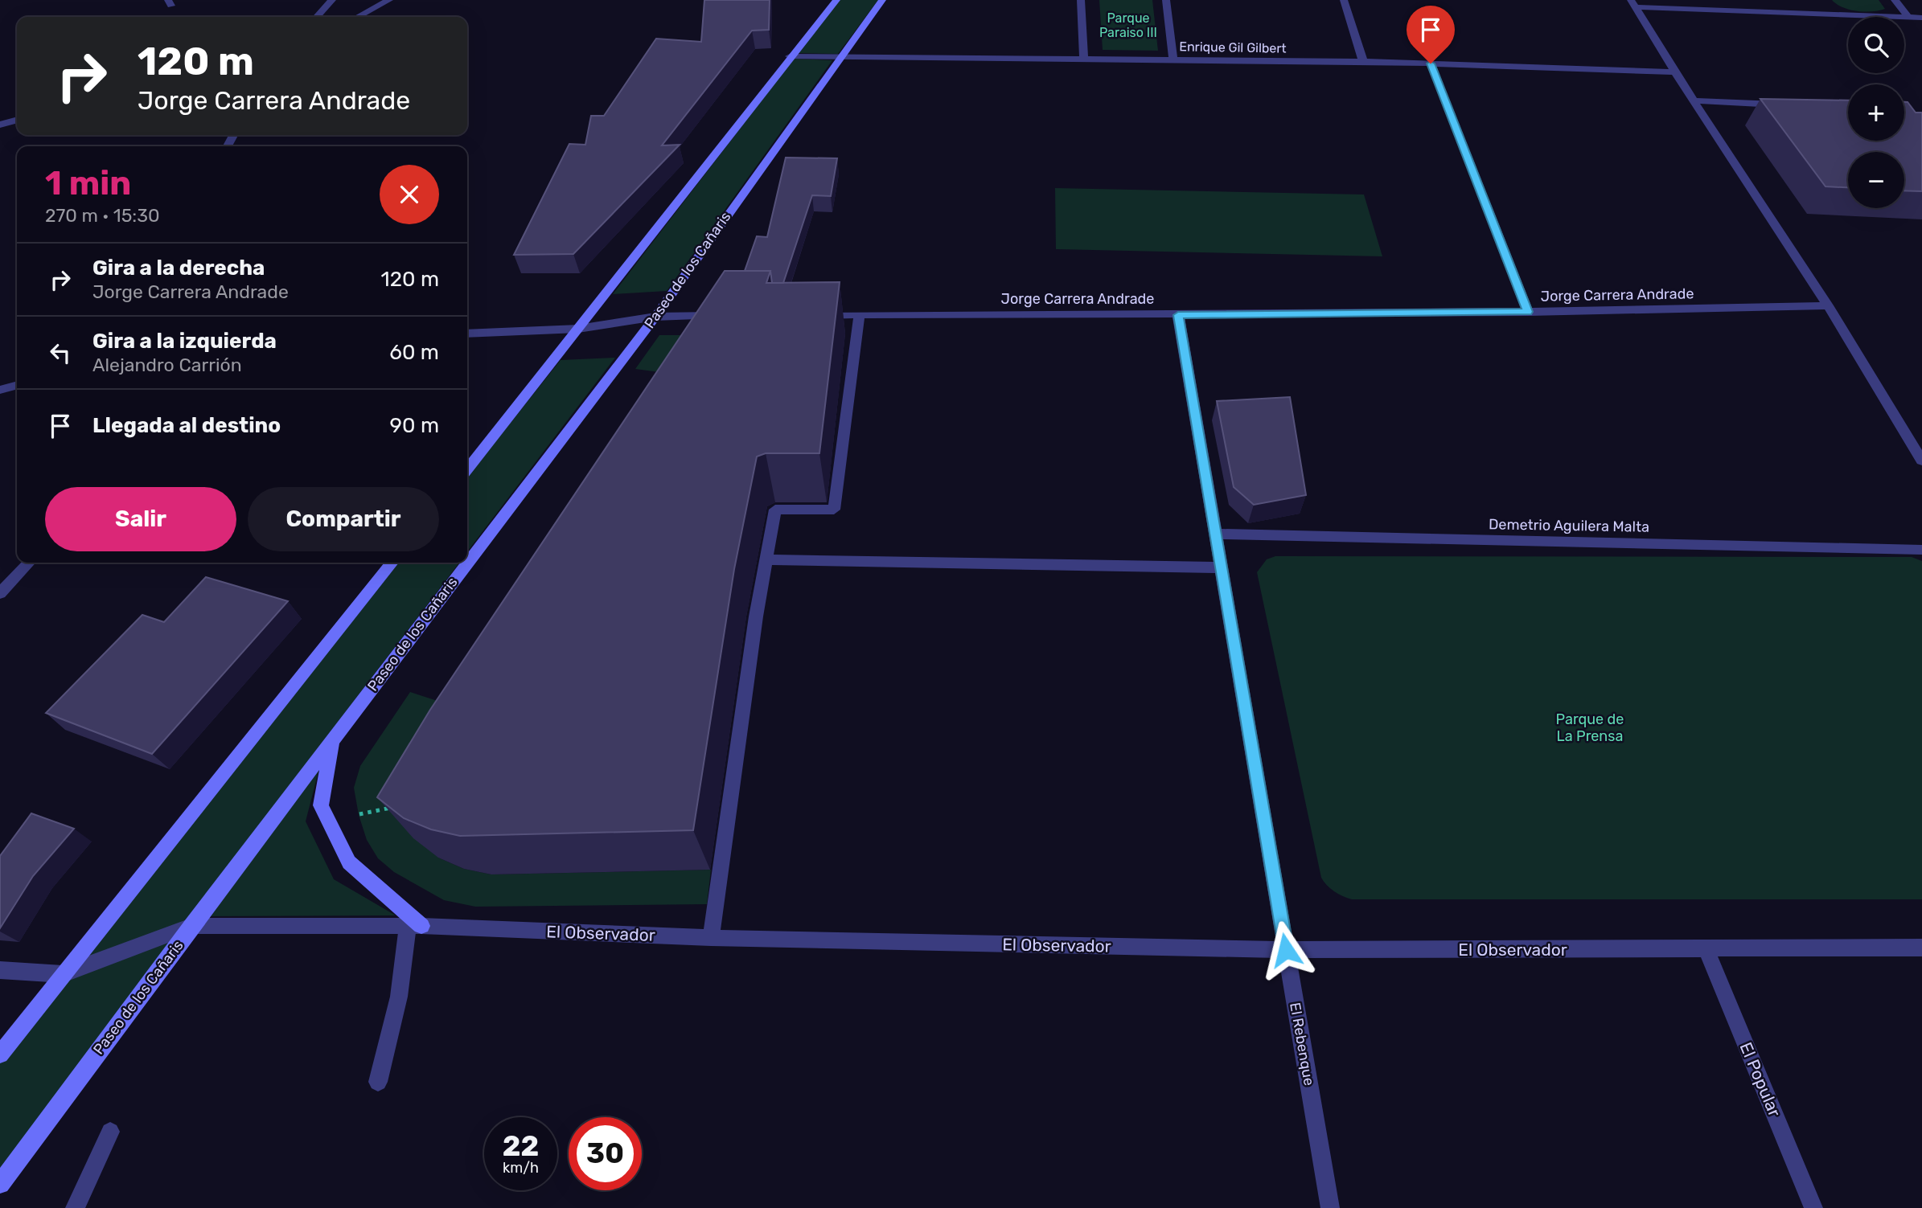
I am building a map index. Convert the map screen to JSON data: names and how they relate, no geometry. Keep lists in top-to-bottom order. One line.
{"streets":{"main road":["Paseo de los Cañaris"],"street":["Enrique Gil Gilbert","Jorge Carrera Andrade","Demetrio Aguilera Malta","El Observador","El Rebenque","El Popular"]},"crossings":[["Enrique Gil Gilbert","Paseo de los Cañaris"],["Paseo de los Cañaris","El Observador"],["Jorge Carrera Andrade","El Rebenque"],["Demetrio Aguilera Malta","El Rebenque"],["El Observador","El Rebenque"],["El Observador","El Popular"]],"parks":["Parque Paraiso III","Parque de La Prensa"],"page":{"map_buttons":["+","−"],"turn":["120 m","Jorge Carrera Andrade"],"heading":["1 min","270 m · 15:30"],"list":[{"name":"Gira a la derecha","note":"Jorge Carrera Andrade","value":"120 m"},{"name":"Gira a la izquierda","note":"Alejandro Carrión","value":"60 m"},{"name":"Llegada al destino","value":"90 m"}],"buttons":["Salir","Compartir"],"speed":"22 km/h","limit":"30"}}
